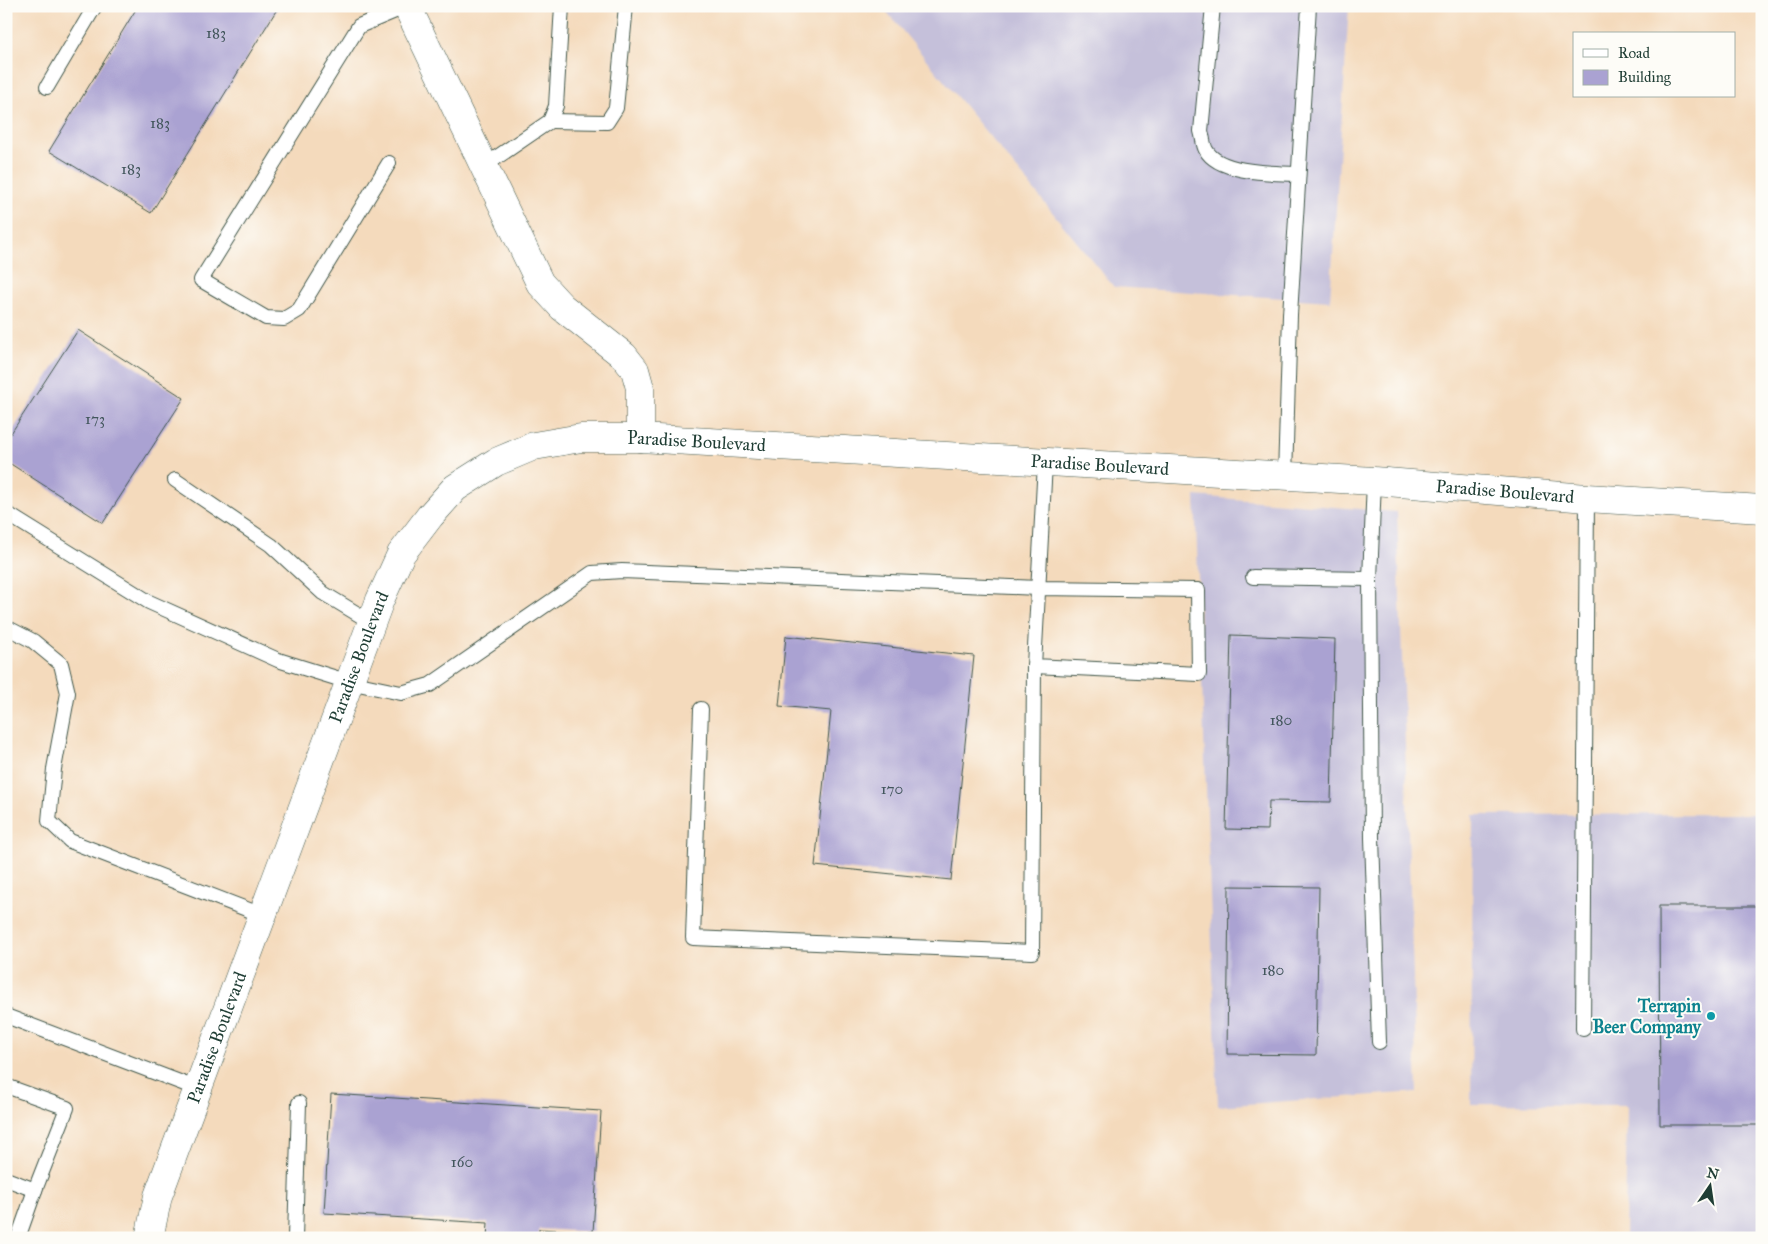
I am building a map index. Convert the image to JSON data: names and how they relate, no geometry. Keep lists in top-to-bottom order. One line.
{"streets":{"street":["Paradise Boulevard"]},"places":["Terrapin Beer Company"],"house_numbers":["183","183","183","173","180","170","180","160"],"legend":["Road","Building"],"north":"top"}
